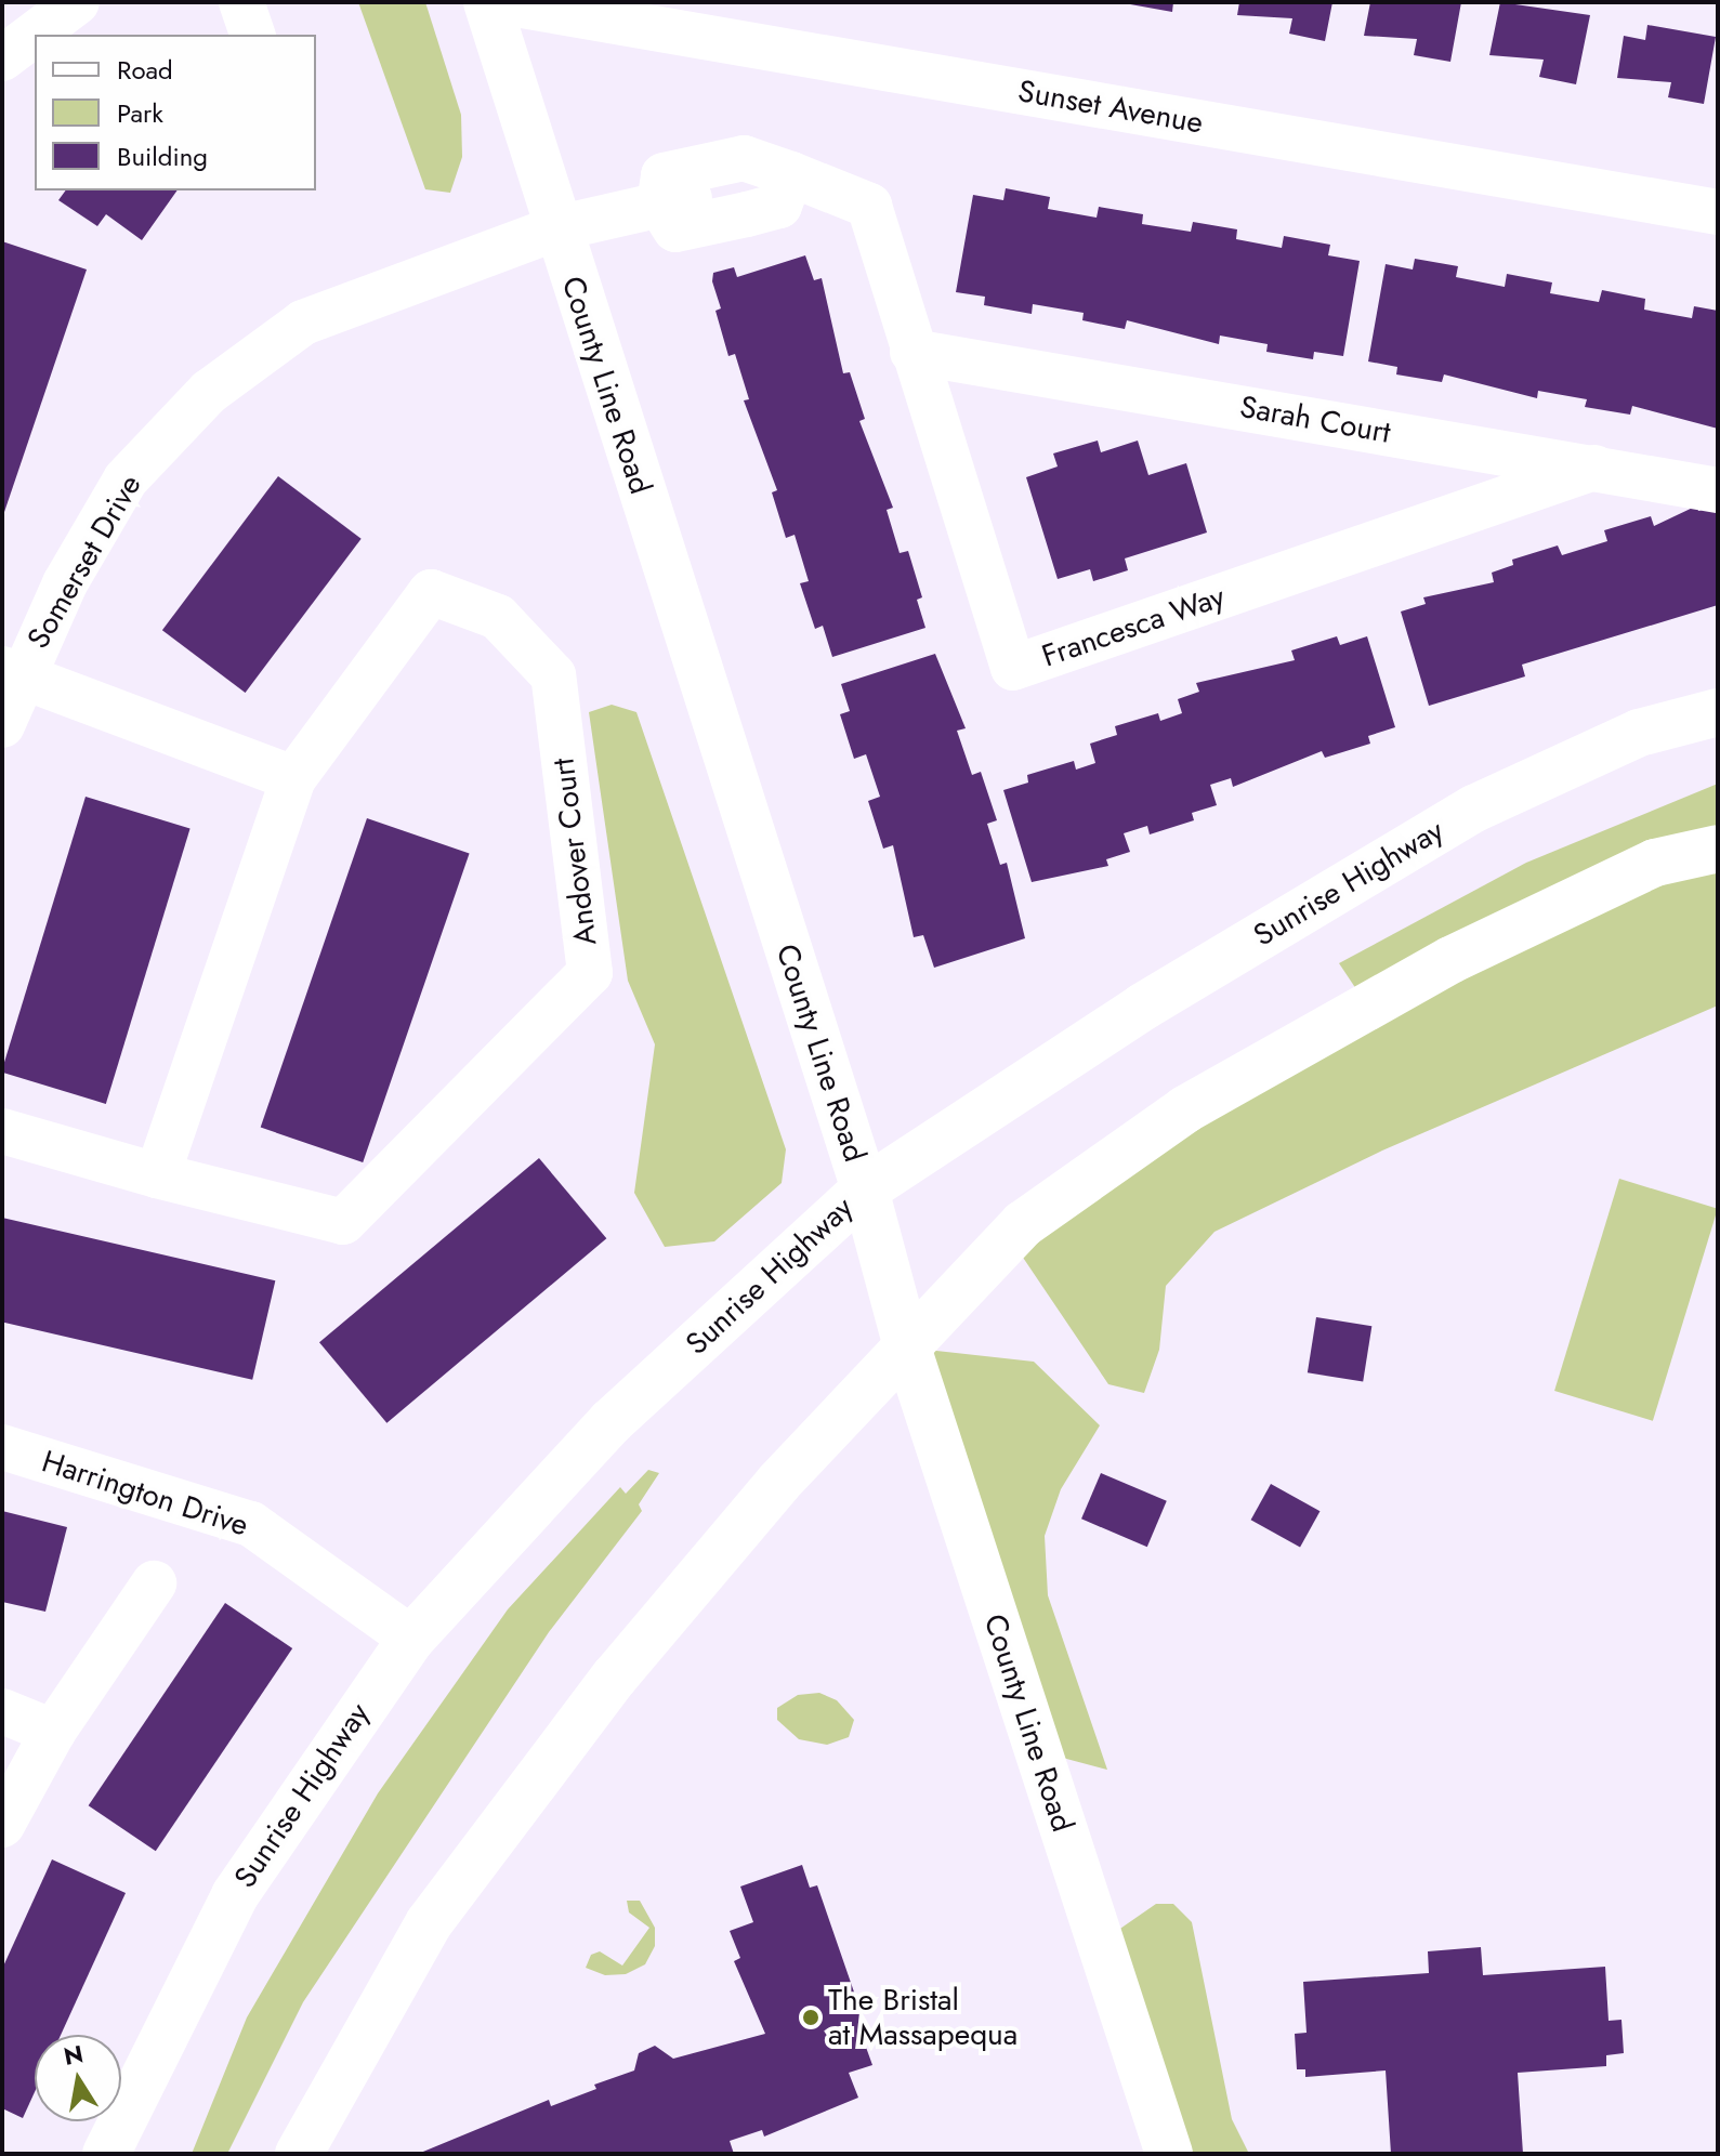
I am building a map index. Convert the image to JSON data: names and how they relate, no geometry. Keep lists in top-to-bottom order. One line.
{"streets":{"main road":["County Line Road","Sunrise Highway"],"street":["Sunset Avenue","Sarah Court","Somerset Drive","Francesca Way","Andover Court","Harrington Drive"]},"crossings":[["County Line Road","Somerset Drive"],["County Line Road","Francesca Way"],["County Line Road","Sunrise Highway"],["Sarah Court","Francesca Way"],["Somerset Drive","Francesca Way"],["Sunrise Highway","Harrington Drive"]],"places":["The Bristal at Massapequa"],"legend":["Road","Park","Building"],"north":"top"}
